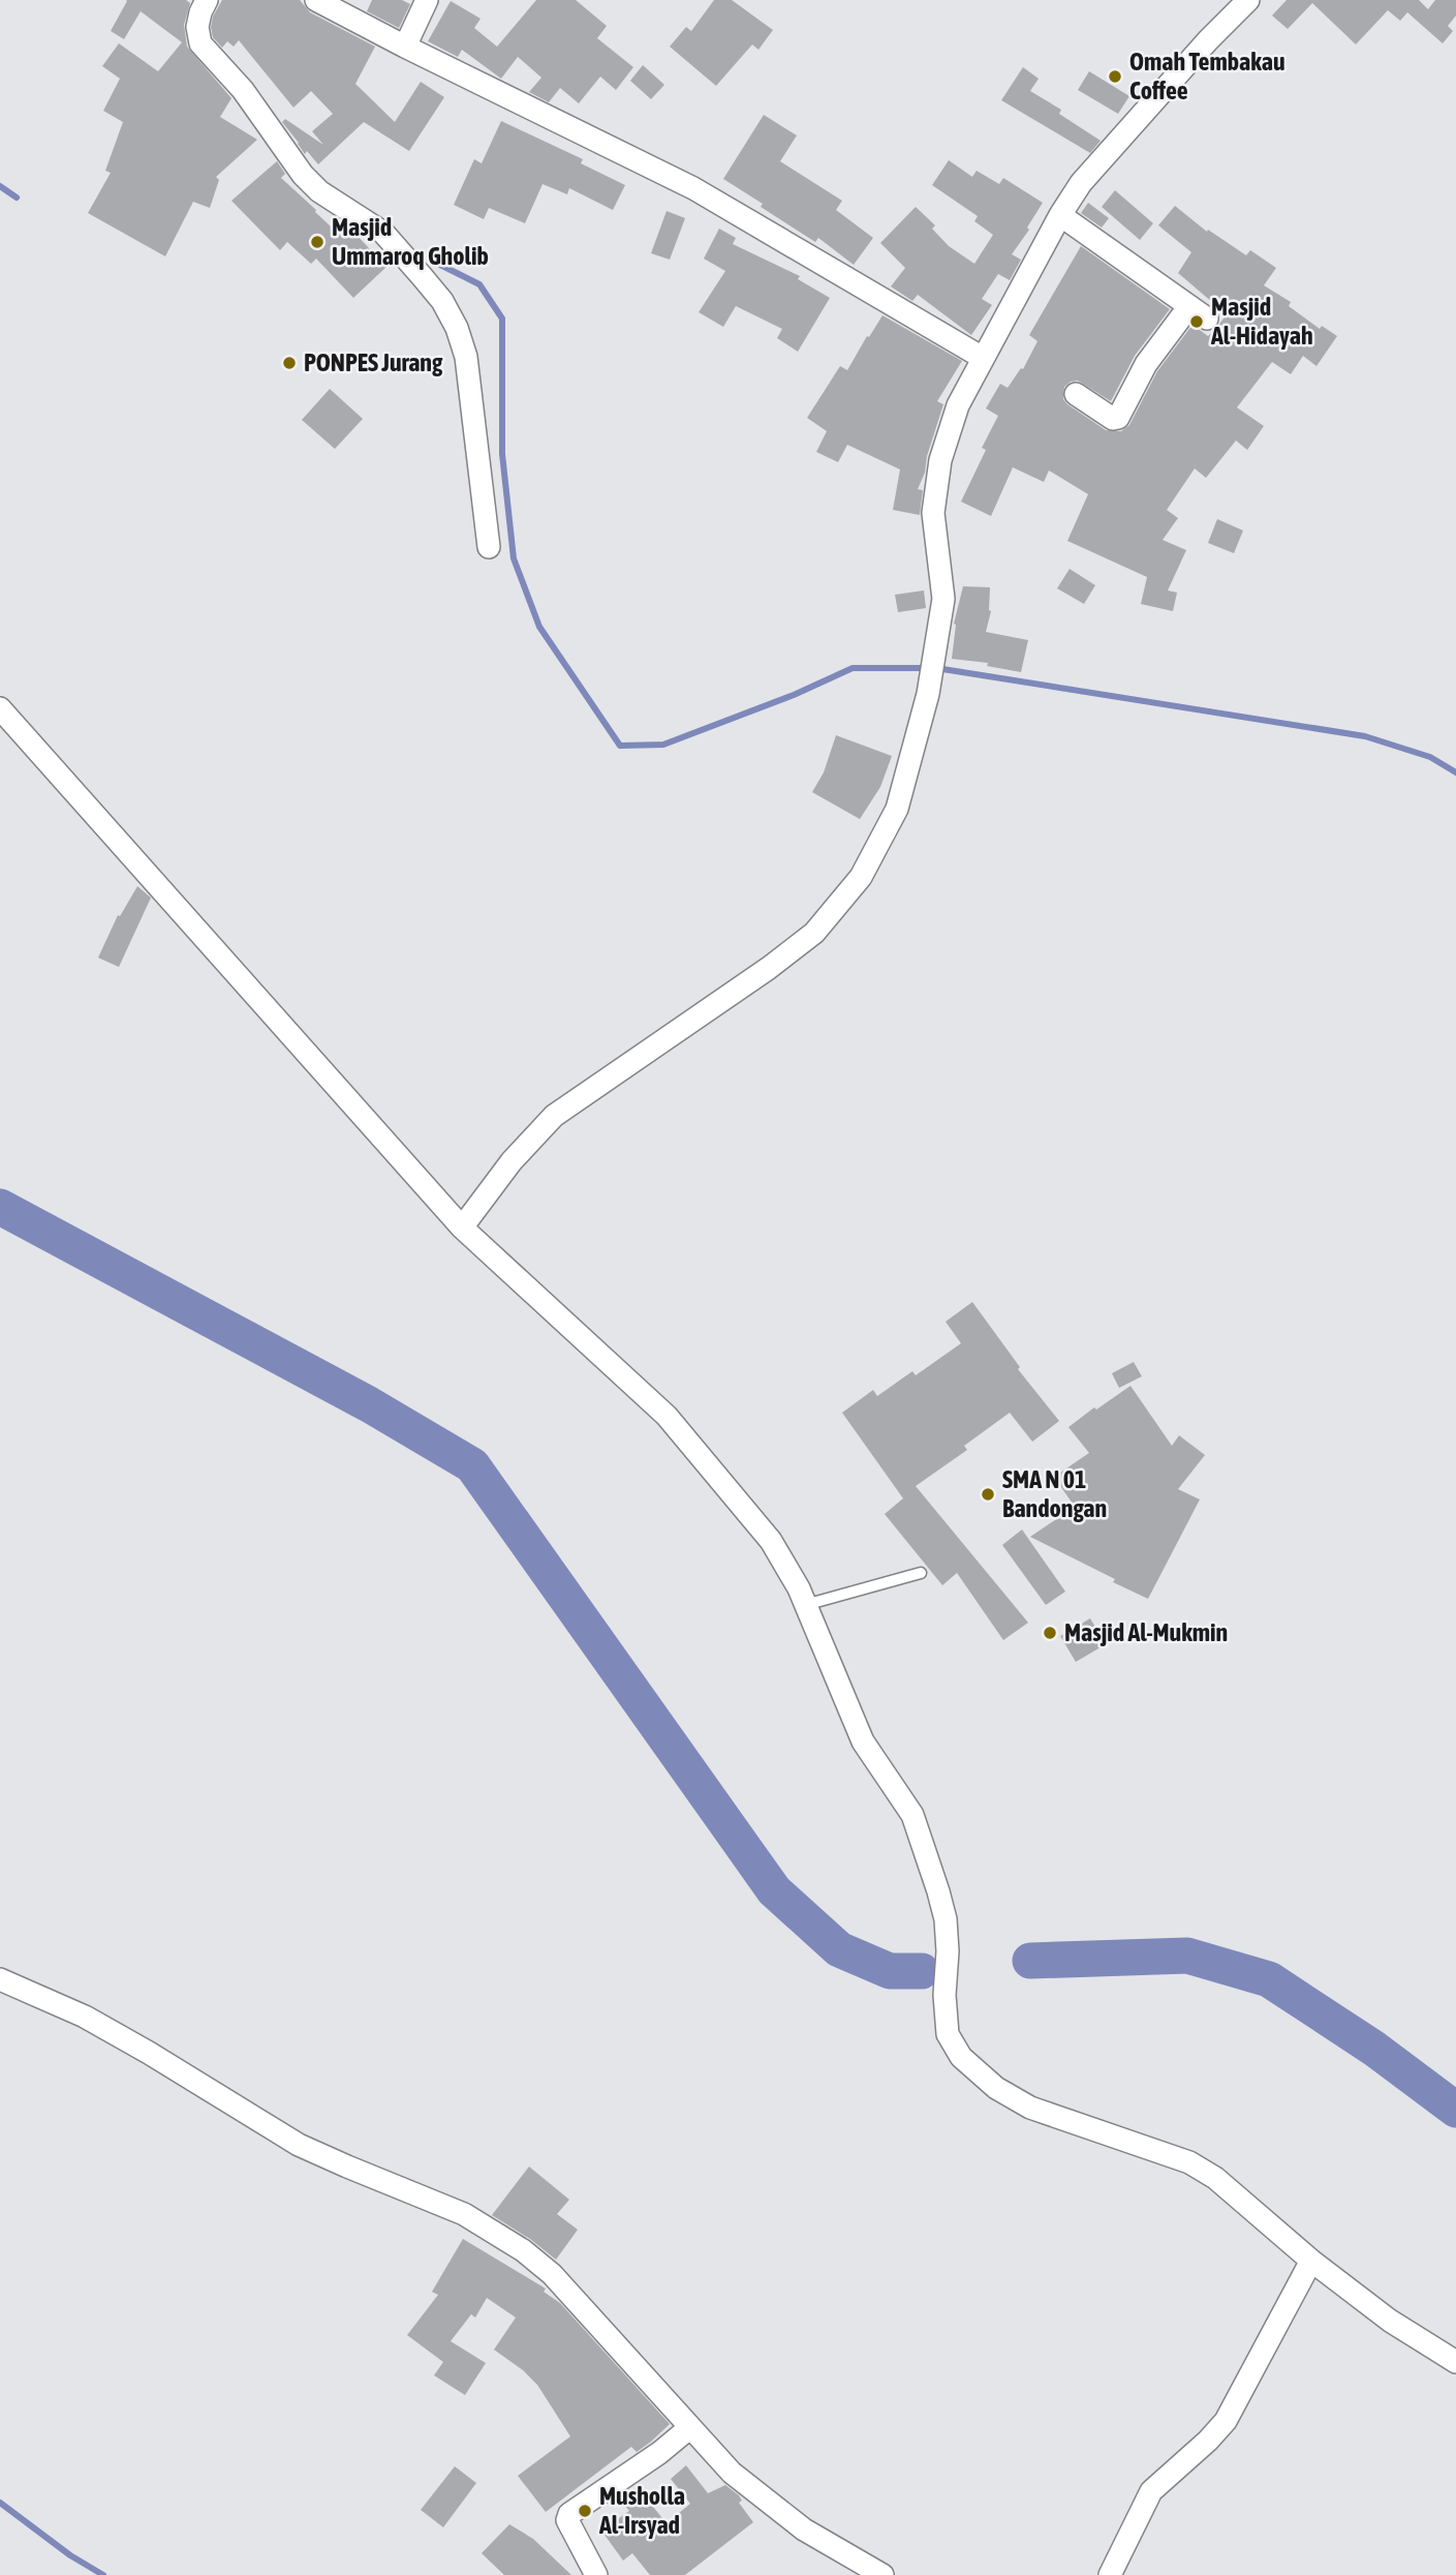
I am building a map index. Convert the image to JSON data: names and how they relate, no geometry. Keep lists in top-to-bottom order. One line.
{"places":["Omah Tembakau Coffee","Masjid Ummaroq Gholib","Masjid Al-Hidayah","PONPES Jurang","SMA N 01 Bandongan","Masjid Al-Mukmin","Musholla Al-Irsyad"]}
